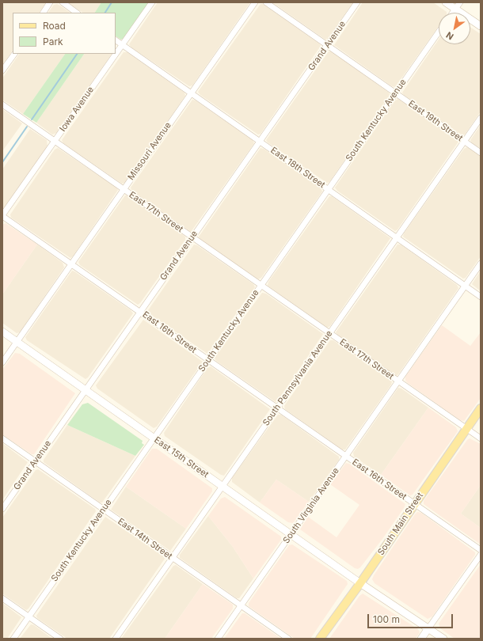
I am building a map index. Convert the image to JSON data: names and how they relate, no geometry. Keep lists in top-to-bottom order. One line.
{"streets":{"main road":["East 15th Street","South Main Street"],"street":["Grand Avenue","Iowa Avenue","South Kentucky Avenue","East 19th Street","Missouri Avenue","East 18th Street","East 17th Street","East 16th Street","South Pennsylvania Avenue","South Virginia Avenue","East 14th Street"]},"crossings":[["Grand Avenue","East 19th Street"],["Grand Avenue","East 18th Street"],["Grand Avenue","East 17th Street"],["Grand Avenue","East 16th Street"],["Grand Avenue","East 15th Street"],["Grand Avenue","East 14th Street"],["Iowa Avenue","East 18th Street"],["Iowa Avenue","East 17th Street"],["Iowa Avenue","East 16th Street"],["South Kentucky Avenue","East 19th Street"],["South Kentucky Avenue","East 18th Street"],["South Kentucky Avenue","East 17th Street"],["South Kentucky Avenue","East 16th Street"],["South Kentucky Avenue","East 15th Street"],["South Kentucky Avenue","East 14th Street"],["East 19th Street","South Pennsylvania Avenue"],["Missouri Avenue","East 18th Street"],["Missouri Avenue","East 17th Street"],["Missouri Avenue","East 16th Street"],["Missouri Avenue","East 15th Street"],["East 18th Street","South Pennsylvania Avenue"],["East 18th Street","South Virginia Avenue"],["East 17th Street","South Pennsylvania Avenue"],["East 17th Street","South Virginia Avenue"],["East 17th Street","South Main Street"],["East 16th Street","South Pennsylvania Avenue"],["East 16th Street","South Virginia Avenue"],["East 16th Street","South Main Street"],["South Pennsylvania Avenue","East 15th Street"],["South Pennsylvania Avenue","East 14th Street"],["East 15th Street","South Virginia Avenue"],["East 15th Street","South Main Street"],["South Virginia Avenue","East 14th Street"]],"legend":["Road","Park"],"scale_bar":"100 m","north":"bottom left"}
